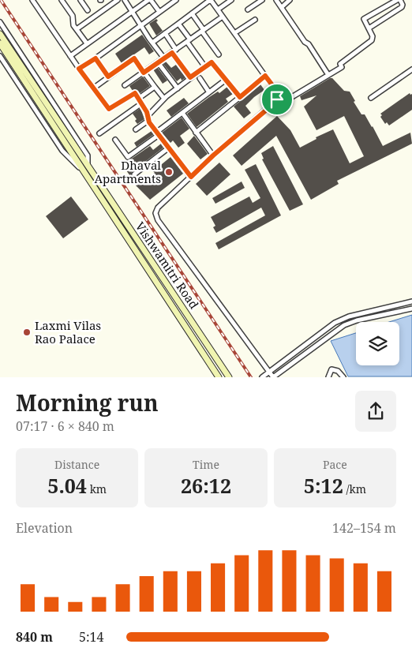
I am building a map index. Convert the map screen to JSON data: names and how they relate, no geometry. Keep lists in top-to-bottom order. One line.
{"streets":{"main road":["Vishwamitri Road"]},"places":["Dhaval Apartments","Laxmi Vilas Rao Palace"],"page":{"heading":["Morning run","07:17 · 6 × 840 m"],"stats":[["Distance","5.04 km"],["Time","26:12"],["Pace","5:12 /km"]],"chart":["Elevation","142–154 m"],"list":[{"name":"840 m","note":"5:14"}]}}
